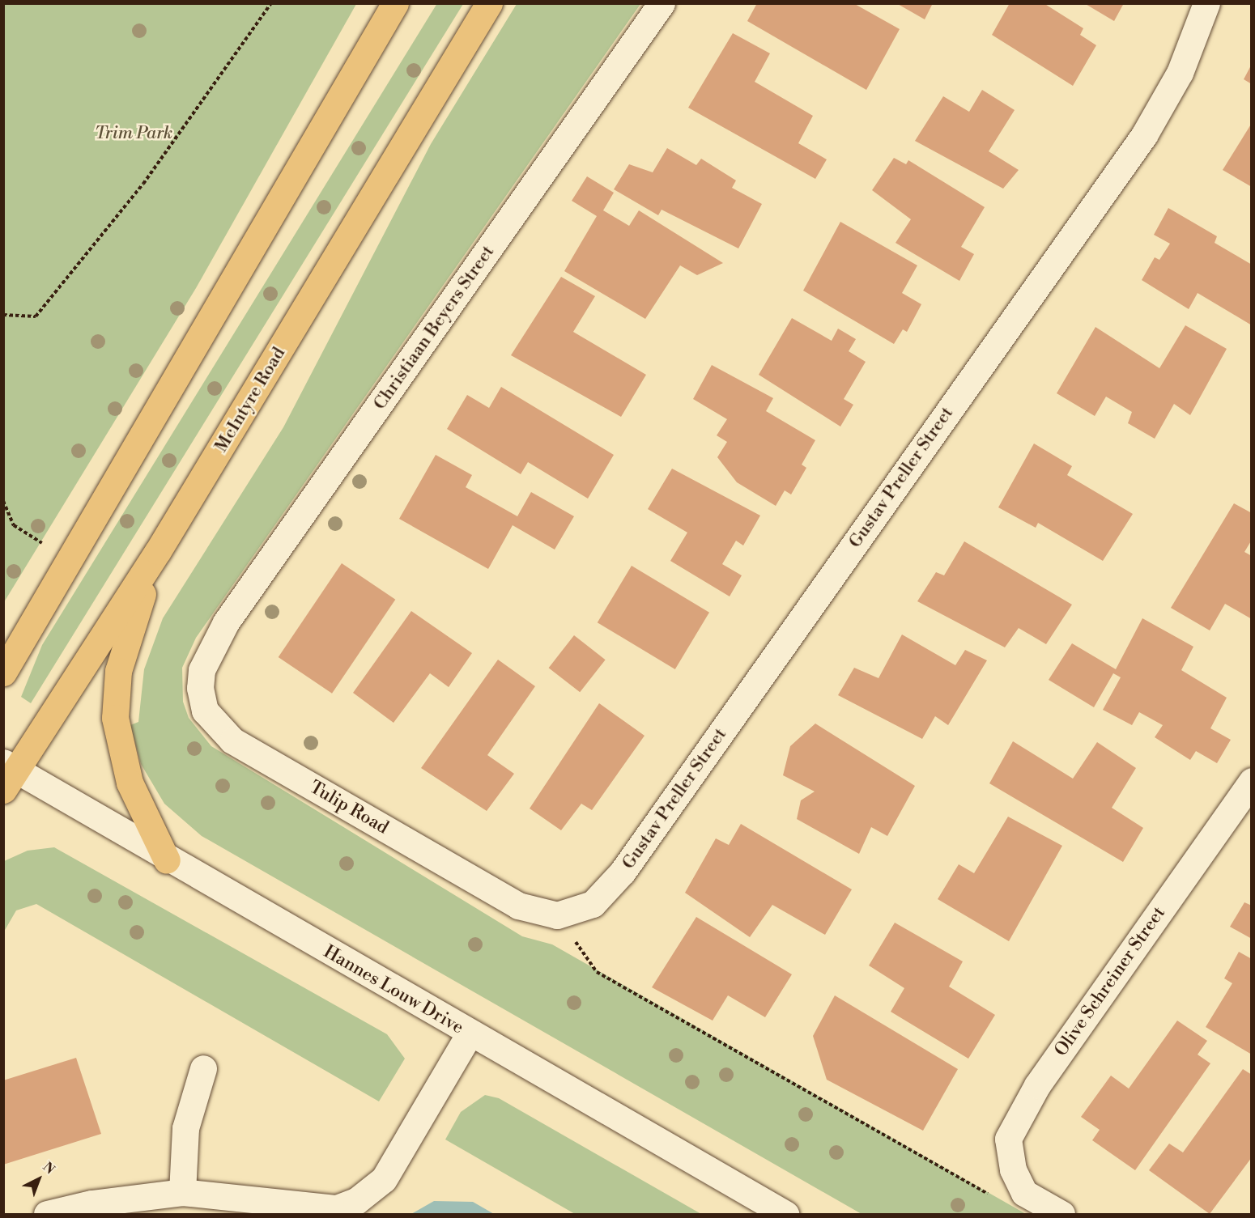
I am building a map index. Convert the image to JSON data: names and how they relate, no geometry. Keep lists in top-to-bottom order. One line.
{"streets":{"main road":["McIntyre Road"],"street":["Christiaan Beyers Street","Gustav Preller Street","Tulip Road","Olive Schreiner Street","Hannes Louw Drive"]},"crossings":[["Christiaan Beyers Street","Tulip Road"],["McIntyre Road","Hannes Louw Drive"],["Gustav Preller Street","Tulip Road"]],"parks":["Trim Park"],"north":"top right"}
